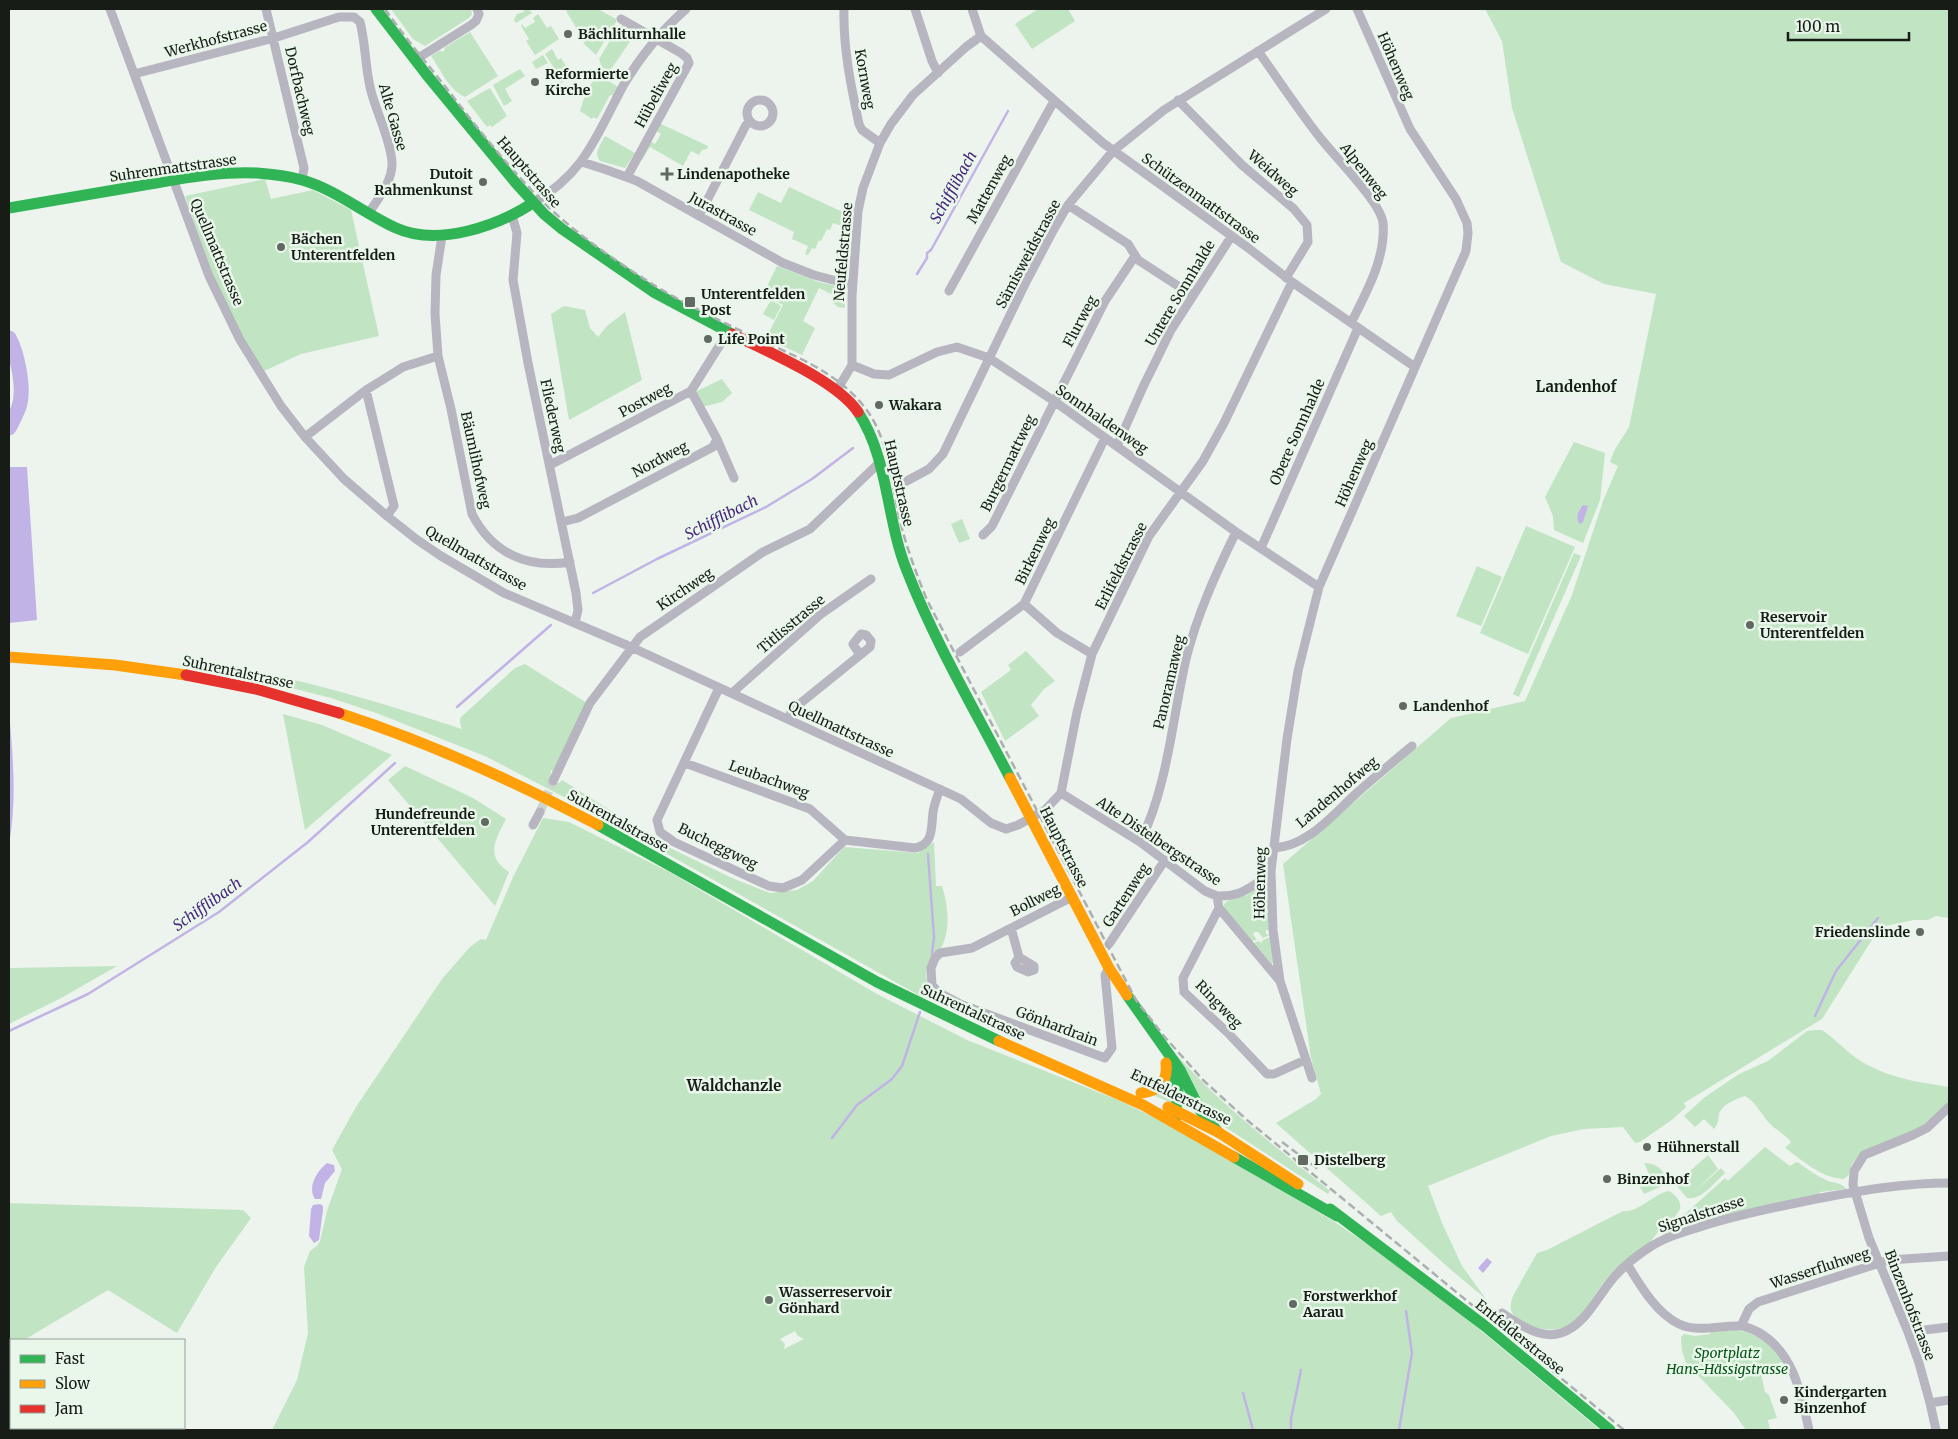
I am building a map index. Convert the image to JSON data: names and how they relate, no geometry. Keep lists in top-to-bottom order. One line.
{"streets":{"main road":["Suhrenmattstrasse","Hauptstrasse","Suhrentalstrasse","Entfelderstrasse"],"street":["Werkhofstrasse","Höhenweg","Kornweg","Dorfbachweg","Hübeliweg","Alte Gasse","Alpenweg","Weidweg","Mattenweg","Schützenmattstrasse","Jurastrasse","Quellmattstrasse","Neufeldstrasse","Sämisweidstrasse","Untere Sonnhalde","Flurweg","Postweg","Fliederweg","Sonnhaldenweg","Obere Sonnhalde","Nordweg","Bäumlihofweg","Burgermattweg","Birkenweg","Erlifeldstrasse","Kirchweg","Titlisstrasse","Panoramaweg","Leubachweg","Landenhofweg","Alte Distelbergstrasse","Bucheggweg","Gartenweg","Bollweg","Ringweg","Gönhardrain","Signalstrasse","Wasserfluhweg","Binzenhofstrasse"]},"crossings":[["Werkhofstrasse","Dorfbachweg"],["Werkhofstrasse","Alte Gasse"],["Werkhofstrasse","Quellmattstrasse"],["Höhenweg","Schützenmattstrasse"],["Höhenweg","Sonnhaldenweg"],["Höhenweg","Landenhofweg"],["Höhenweg","Alte Distelbergstrasse"],["Kornweg","Neufeldstrasse"],["Dorfbachweg","Suhrenmattstrasse"],["Hübeliweg","Jurastrasse"],["Alte Gasse","Suhrenmattstrasse"],["Suhrenmattstrasse","Hauptstrasse"],["Suhrenmattstrasse","Quellmattstrasse"],["Suhrenmattstrasse","Fliederweg"],["Suhrenmattstrasse","Bäumlihofweg"],["Alpenweg","Schützenmattstrasse"],["Alpenweg","Sämisweidstrasse"],["Alpenweg","Obere Sonnhalde"],["Hauptstrasse","Quellmattstrasse"],["Hauptstrasse","Postweg"],["Hauptstrasse","Kirchweg"],["Hauptstrasse","Bollweg"],["Hauptstrasse","Gönhardrain"],["Weidweg","Schützenmattstrasse"],["Weidweg","Sämisweidstrasse"],["Weidweg","Erlifeldstrasse"],["Mattenweg","Schützenmattstrasse"],["Schützenmattstrasse","Neufeldstrasse"],["Schützenmattstrasse","Sämisweidstrasse"],["Schützenmattstrasse","Untere Sonnhalde"],["Schützenmattstrasse","Obere Sonnhalde"],["Schützenmattstrasse","Erlifeldstrasse"],["Jurastrasse","Neufeldstrasse"],["Quellmattstrasse","Fliederweg"],["Quellmattstrasse","Kirchweg"],["Quellmattstrasse","Titlisstrasse"],["Quellmattstrasse","Bucheggweg"],["Neufeldstrasse","Sonnhaldenweg"],["Sämisweidstrasse","Sonnhaldenweg"],["Untere Sonnhalde","Sonnhaldenweg"],["Flurweg","Sonnhaldenweg"],["Flurweg","Burgermattweg"],["Postweg","Fliederweg"],["Fliederweg","Nordweg"],["Fliederweg","Bäumlihofweg"],["Sonnhaldenweg","Obere Sonnhalde"],["Sonnhaldenweg","Burgermattweg"],["Sonnhaldenweg","Birkenweg"],["Sonnhaldenweg","Erlifeldstrasse"],["Sonnhaldenweg","Panoramaweg"],["Erlifeldstrasse","Alte Distelbergstrasse"],["Suhrentalstrasse","Entfelderstrasse"],["Panoramaweg","Alte Distelbergstrasse"],["Leubachweg","Bucheggweg"],["Alte Distelbergstrasse","Gartenweg"],["Alte Distelbergstrasse","Ringweg"],["Bollweg","Gönhardrain"],["Signalstrasse","Binzenhofstrasse"],["Wasserfluhweg","Binzenhofstrasse"]],"districts":["Landenhof","Waldchanzle"],"water":["Schifflibach"],"parks":["Sportplatz Hans-Hässigstrasse"],"places":{"other":["Bächliturnhalle","Reformierte Kirche","Dutoit Rahmenkunst","Bächen Unterentfelden","Life Point","Wakara","Reservoir Unterentfelden","Landenhof","Hundefreunde Unterentfelden","Friedenslinde","Hühnerstall","Binzenhof","Wasserreservoir Gönhard","Forstwerkhof Aarau","Kindergarten Binzenhof"],"health":["Lindenapotheke"],"transit":["Unterentfelden Post","Distelberg"]},"legend":["Fast","Slow","Jam"],"scale_bar":"100 m"}
